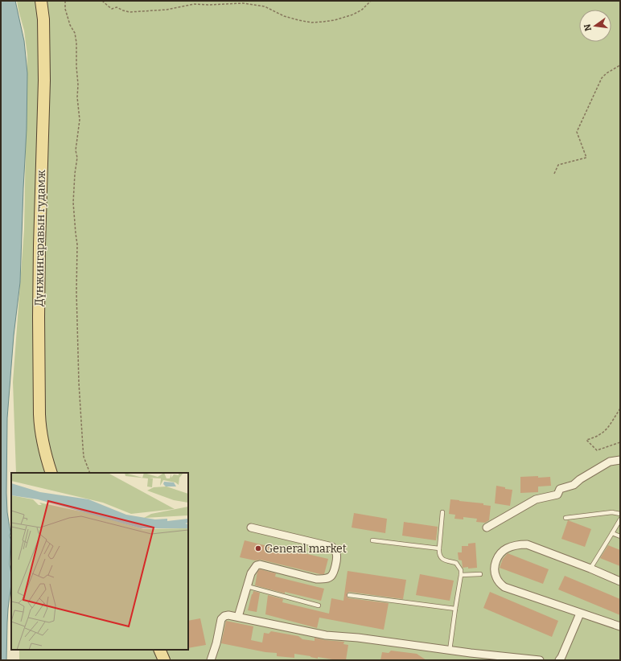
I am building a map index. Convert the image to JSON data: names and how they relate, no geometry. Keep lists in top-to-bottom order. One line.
{"streets":{"main road":["Дүнжингаравын гудамж"]},"places":["General market"],"north":"left"}
